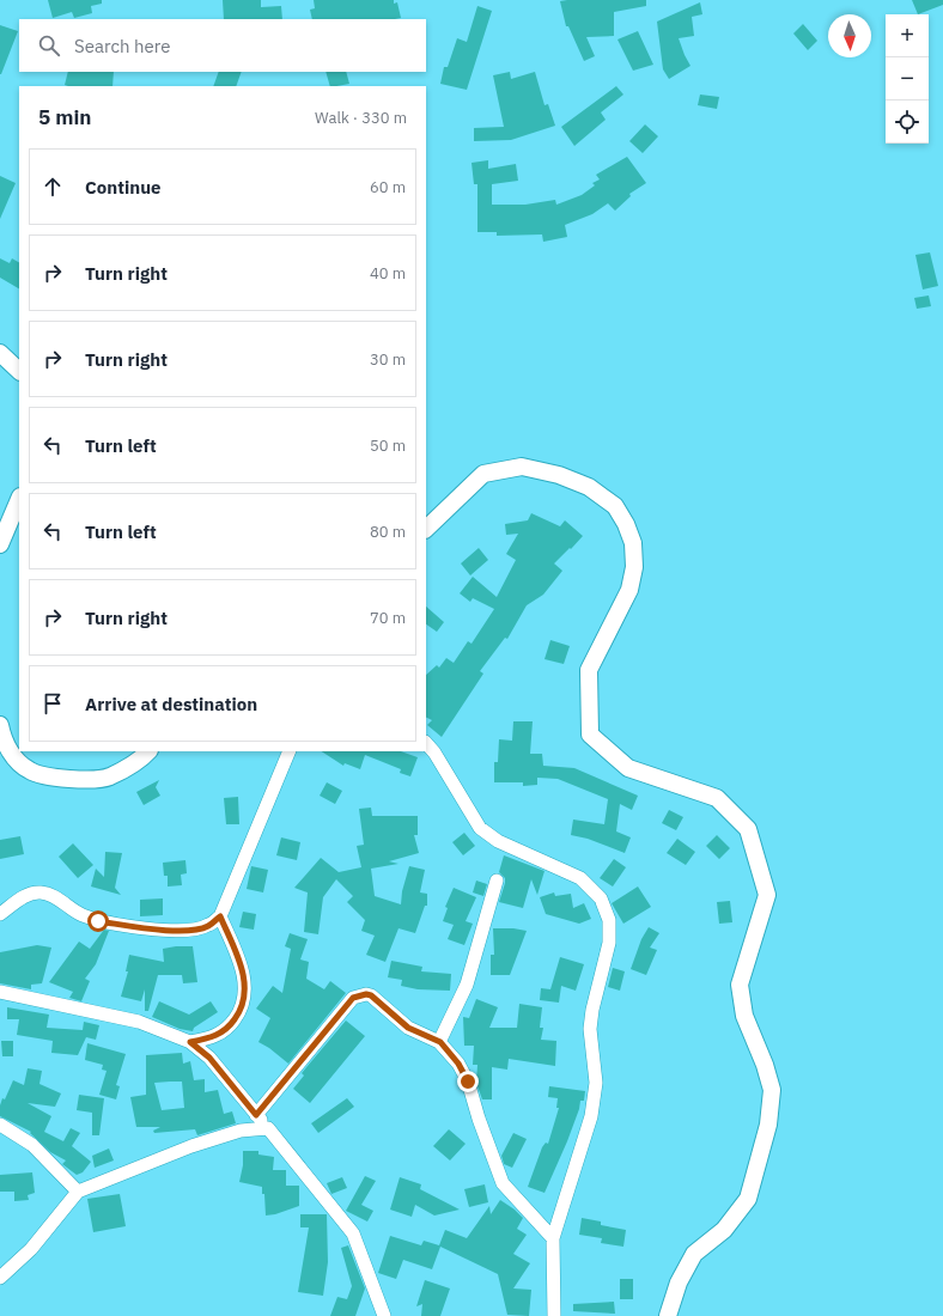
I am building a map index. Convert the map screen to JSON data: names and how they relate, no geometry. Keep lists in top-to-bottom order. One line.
{"north":"bottom","page":{"map_buttons":["+","−"],"search":"Search here","heading":["5 min","Walk · 330 m"],"list":[["Continue","60 m"],["Turn right","40 m"],["Turn right","30 m"],["Turn left","50 m"],["Turn left","80 m"],["Turn right","70 m"],"Arrive at destination"]}}
